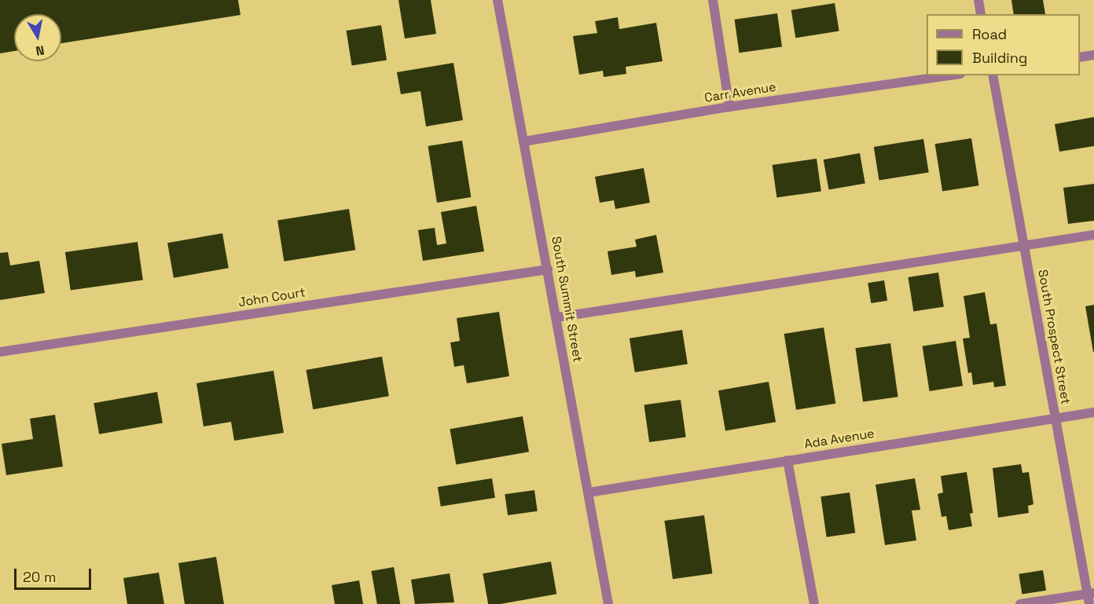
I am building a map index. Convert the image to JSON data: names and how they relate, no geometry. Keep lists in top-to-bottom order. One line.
{"streets":{"street":["Carr Avenue","John Court","South Summit Street","South Prospect Street","Ada Avenue"]},"crossings":[["Carr Avenue","South Summit Street"],["John Court","South Summit Street"],["South Summit Street","Ada Avenue"],["South Prospect Street","Ada Avenue"]],"legend":["Road","Building"],"scale_bar":"20 m","north":"bottom"}
